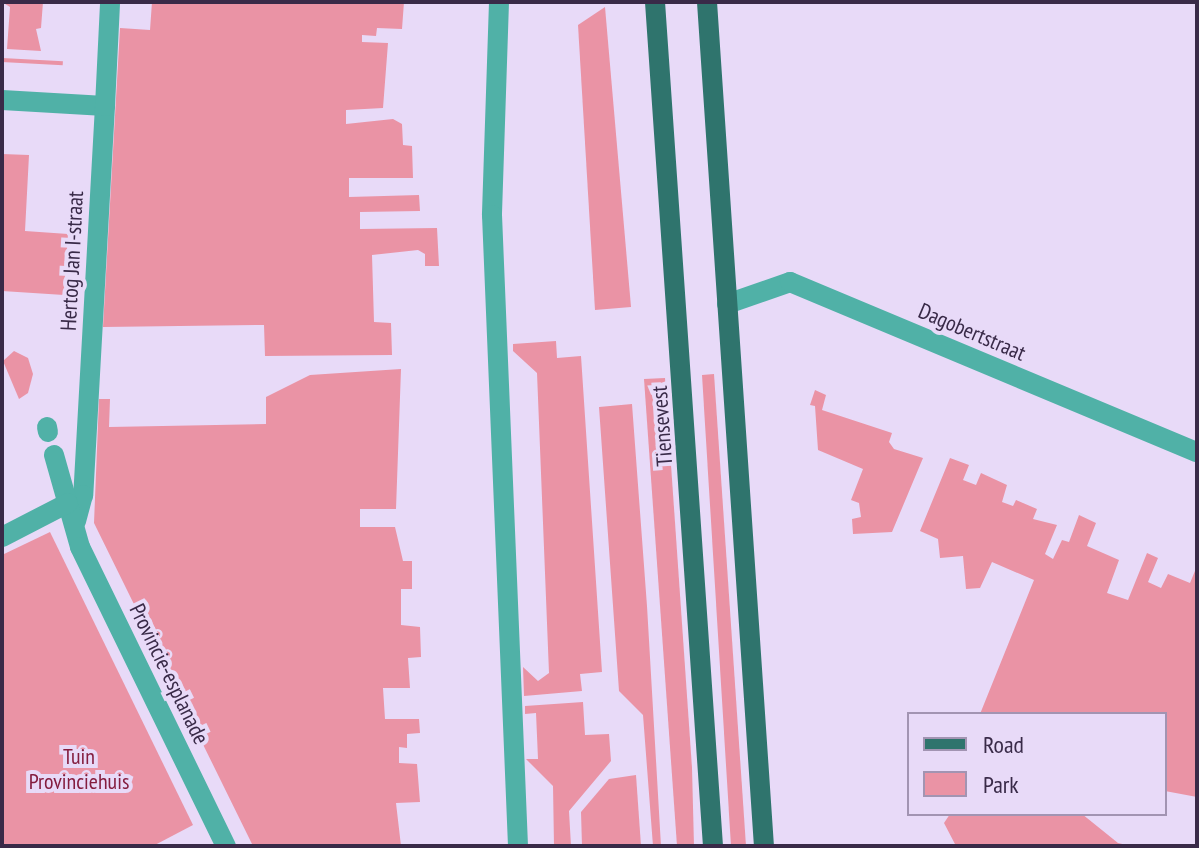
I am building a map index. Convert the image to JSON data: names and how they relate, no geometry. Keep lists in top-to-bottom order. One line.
{"streets":{"main road":["Tiensevest"],"street":["Hertog Jan I-straat","Dagobertstraat","Provincie-esplanade"]},"crossings":[["Hertog Jan I-straat","Provincie-esplanade"]],"parks":["Tuin Provinciehuis"],"legend":["Road","Park"]}
